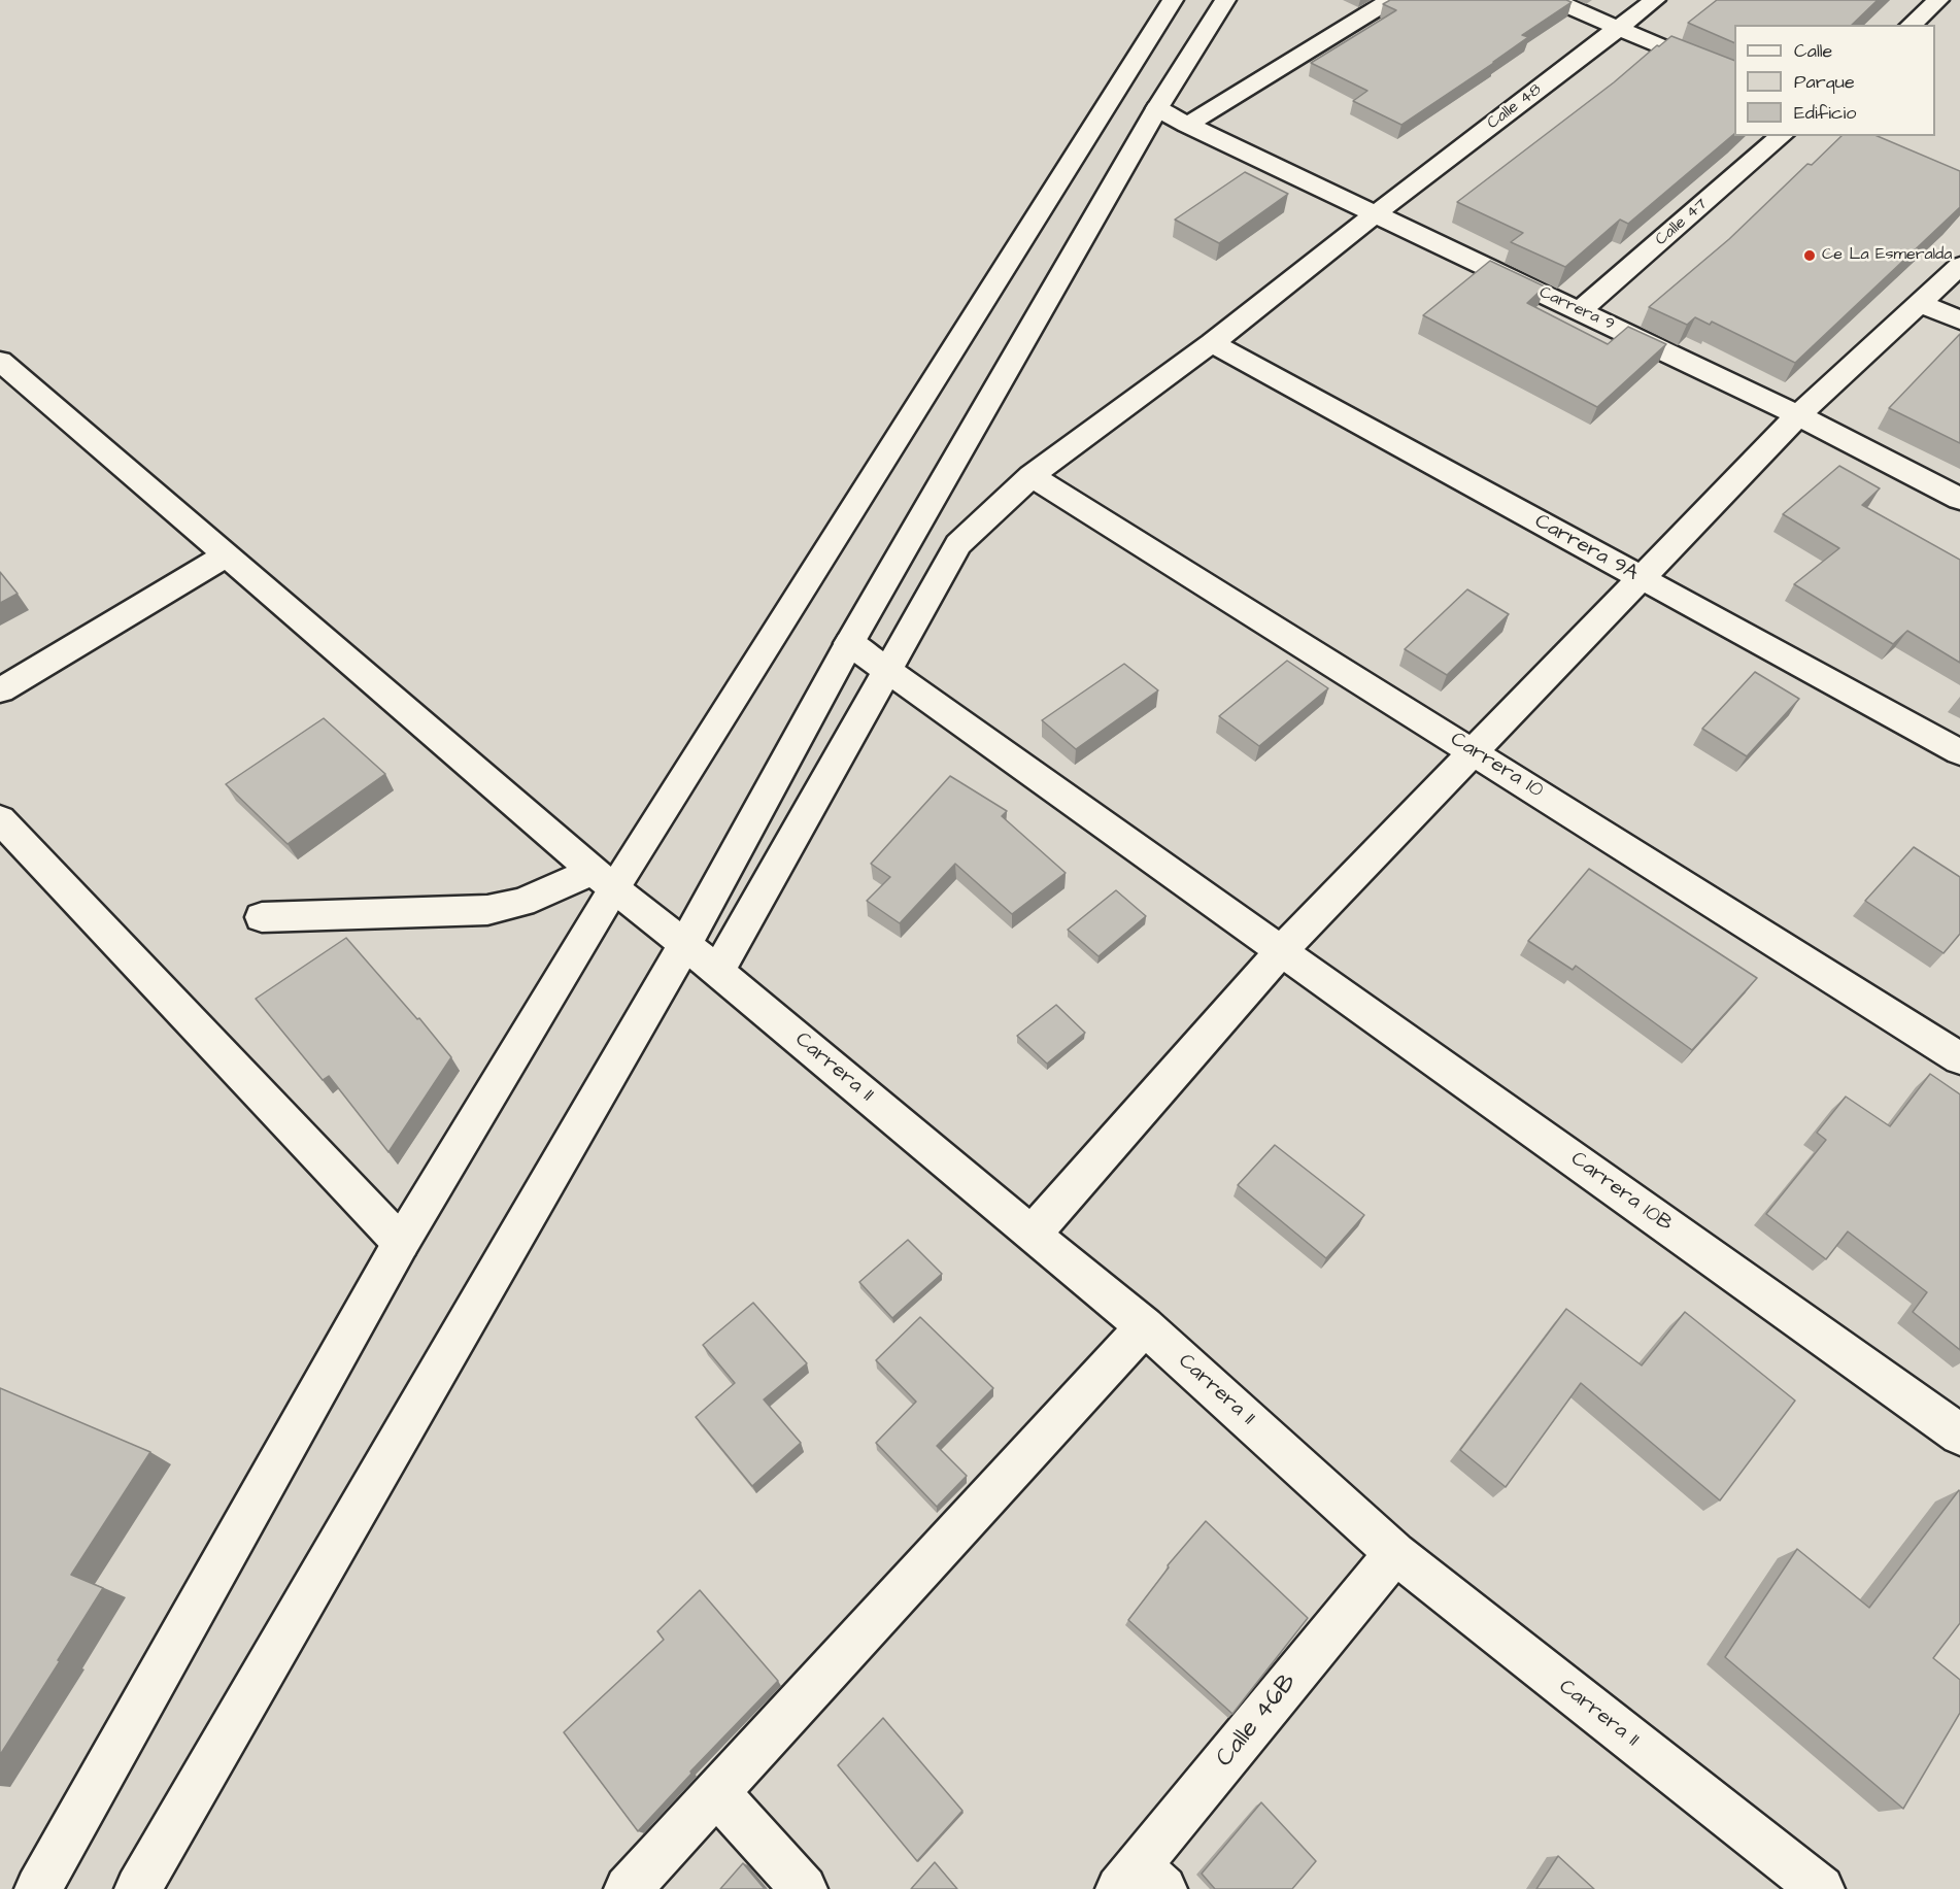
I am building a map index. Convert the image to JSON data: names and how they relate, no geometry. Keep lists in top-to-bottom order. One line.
{"streets":{"street":["Calle 48","Calle 47","Carrera 9","Carrera 9A","Carrera 10","Carrera 11","Carrera 10B","Calle 46B"]},"crossings":[["Calle 48","Carrera 9"],["Calle 48","Carrera 9A"],["Calle 48","Carrera 10"],["Calle 48","Carrera 11"],["Calle 48","Carrera 10B"],["Calle 47","Carrera 9"],["Carrera 11","Calle 46B"]],"places":["Ce La Esmeralda"],"legend":["Calle","Parque","Edificio"]}
